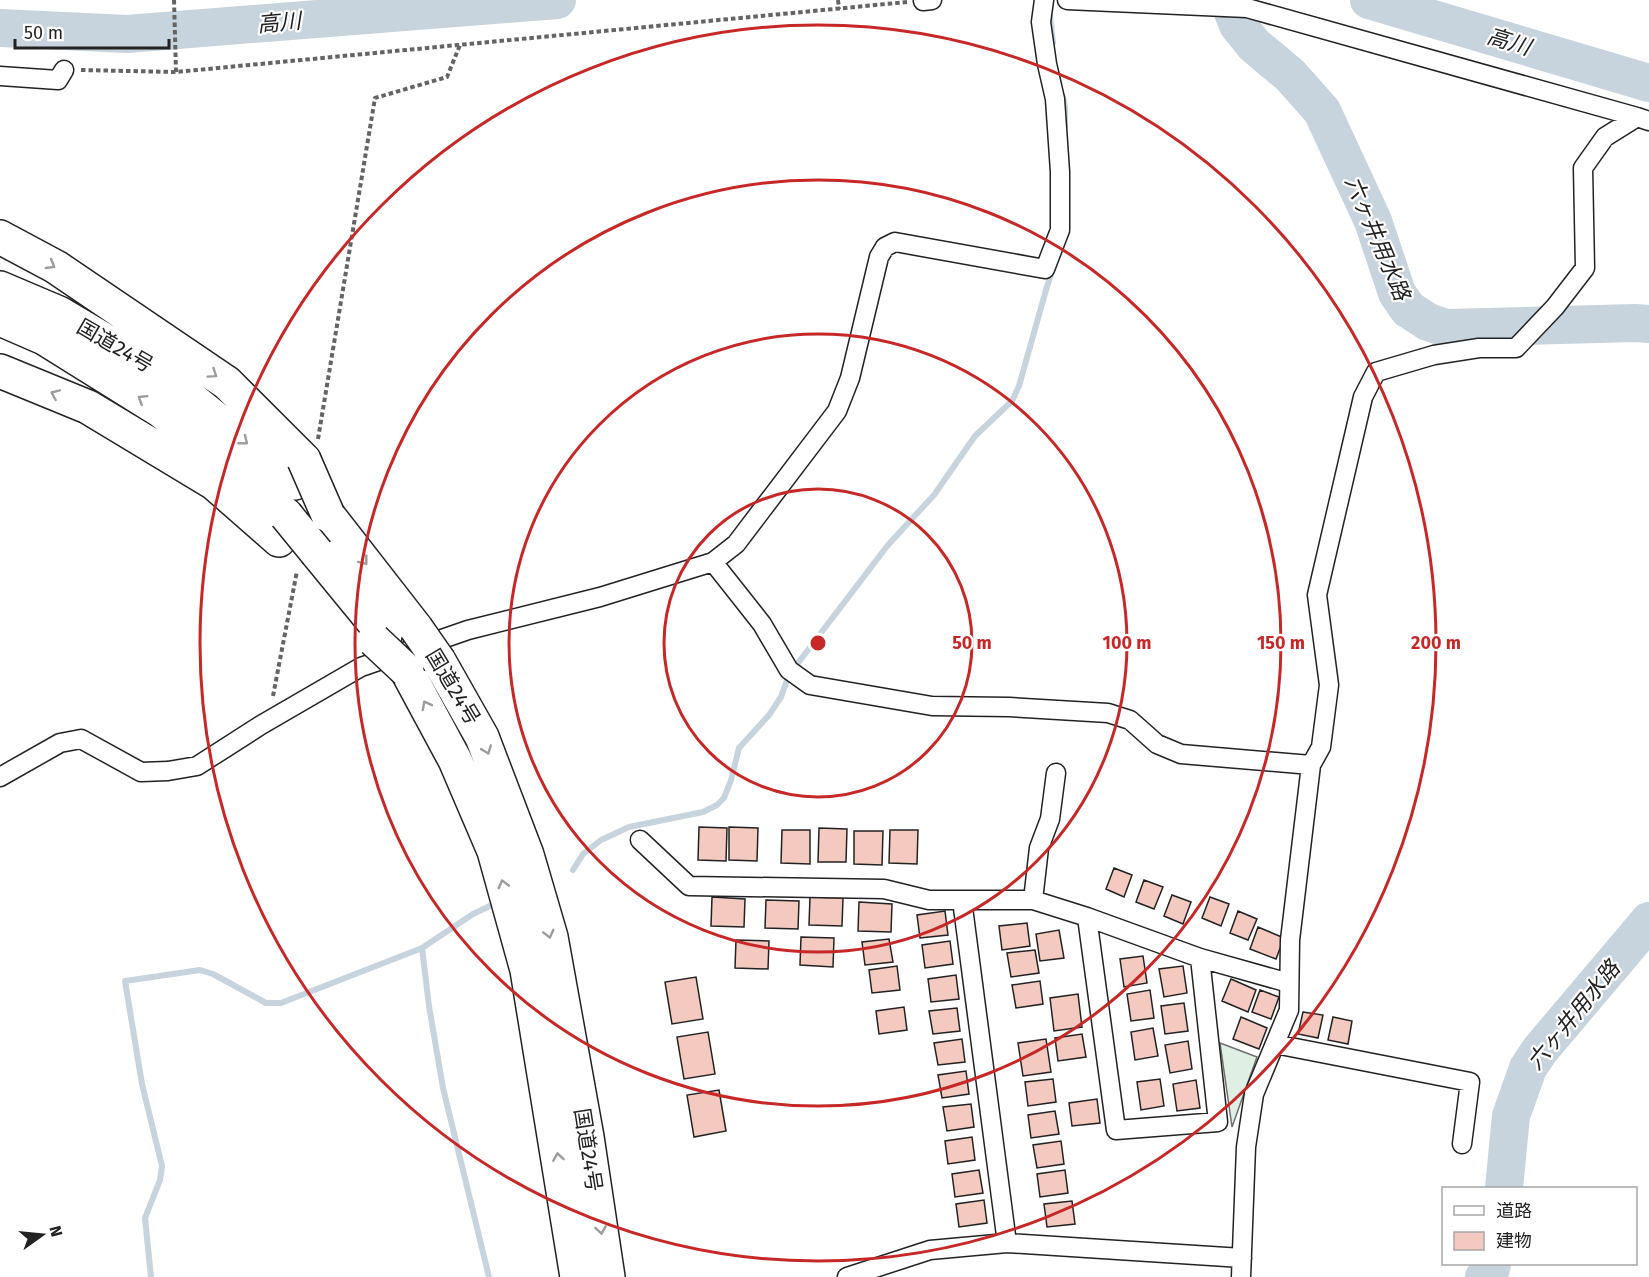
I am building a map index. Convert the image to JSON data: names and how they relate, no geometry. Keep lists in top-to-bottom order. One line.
{"streets":{"highway":["国道24号"]},"water":["高川","六ヶ井用水路"],"legend":["道路","建物"],"scale_bar":"50 m","north":"right","rings":["50 m","100 m","150 m","200 m"]}
